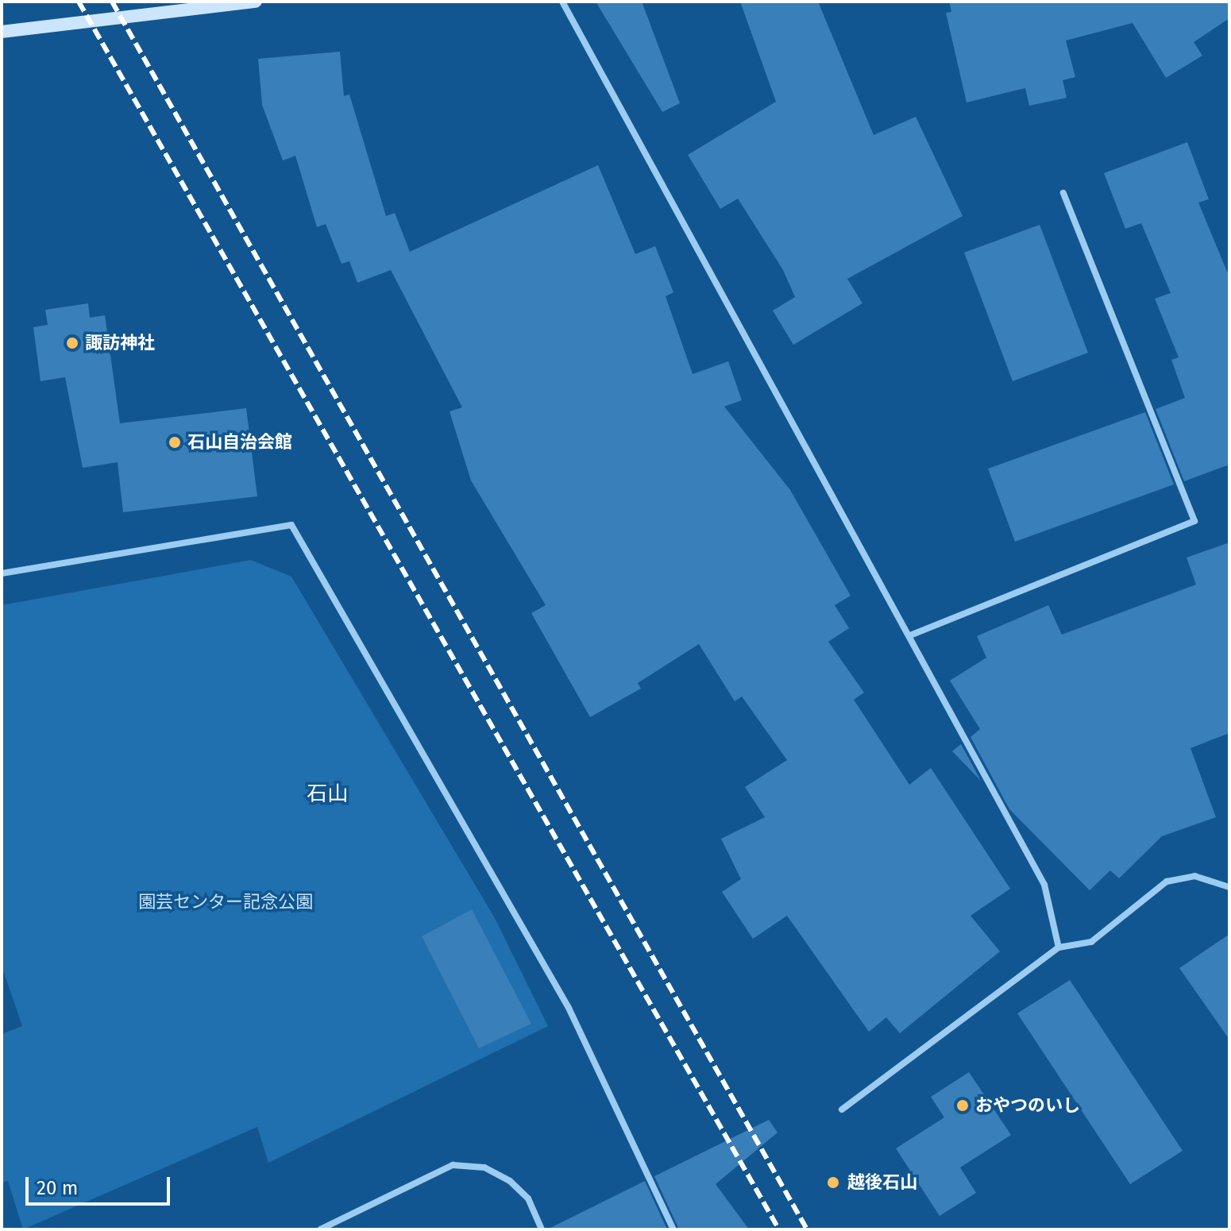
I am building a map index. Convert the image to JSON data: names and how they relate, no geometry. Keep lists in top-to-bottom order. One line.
{"districts":["石山"],"parks":["園芸センター記念公園"],"places":["諏訪神社","石山自治会館","おやつのいし","越後石山"],"scale_bar":"20 m"}
